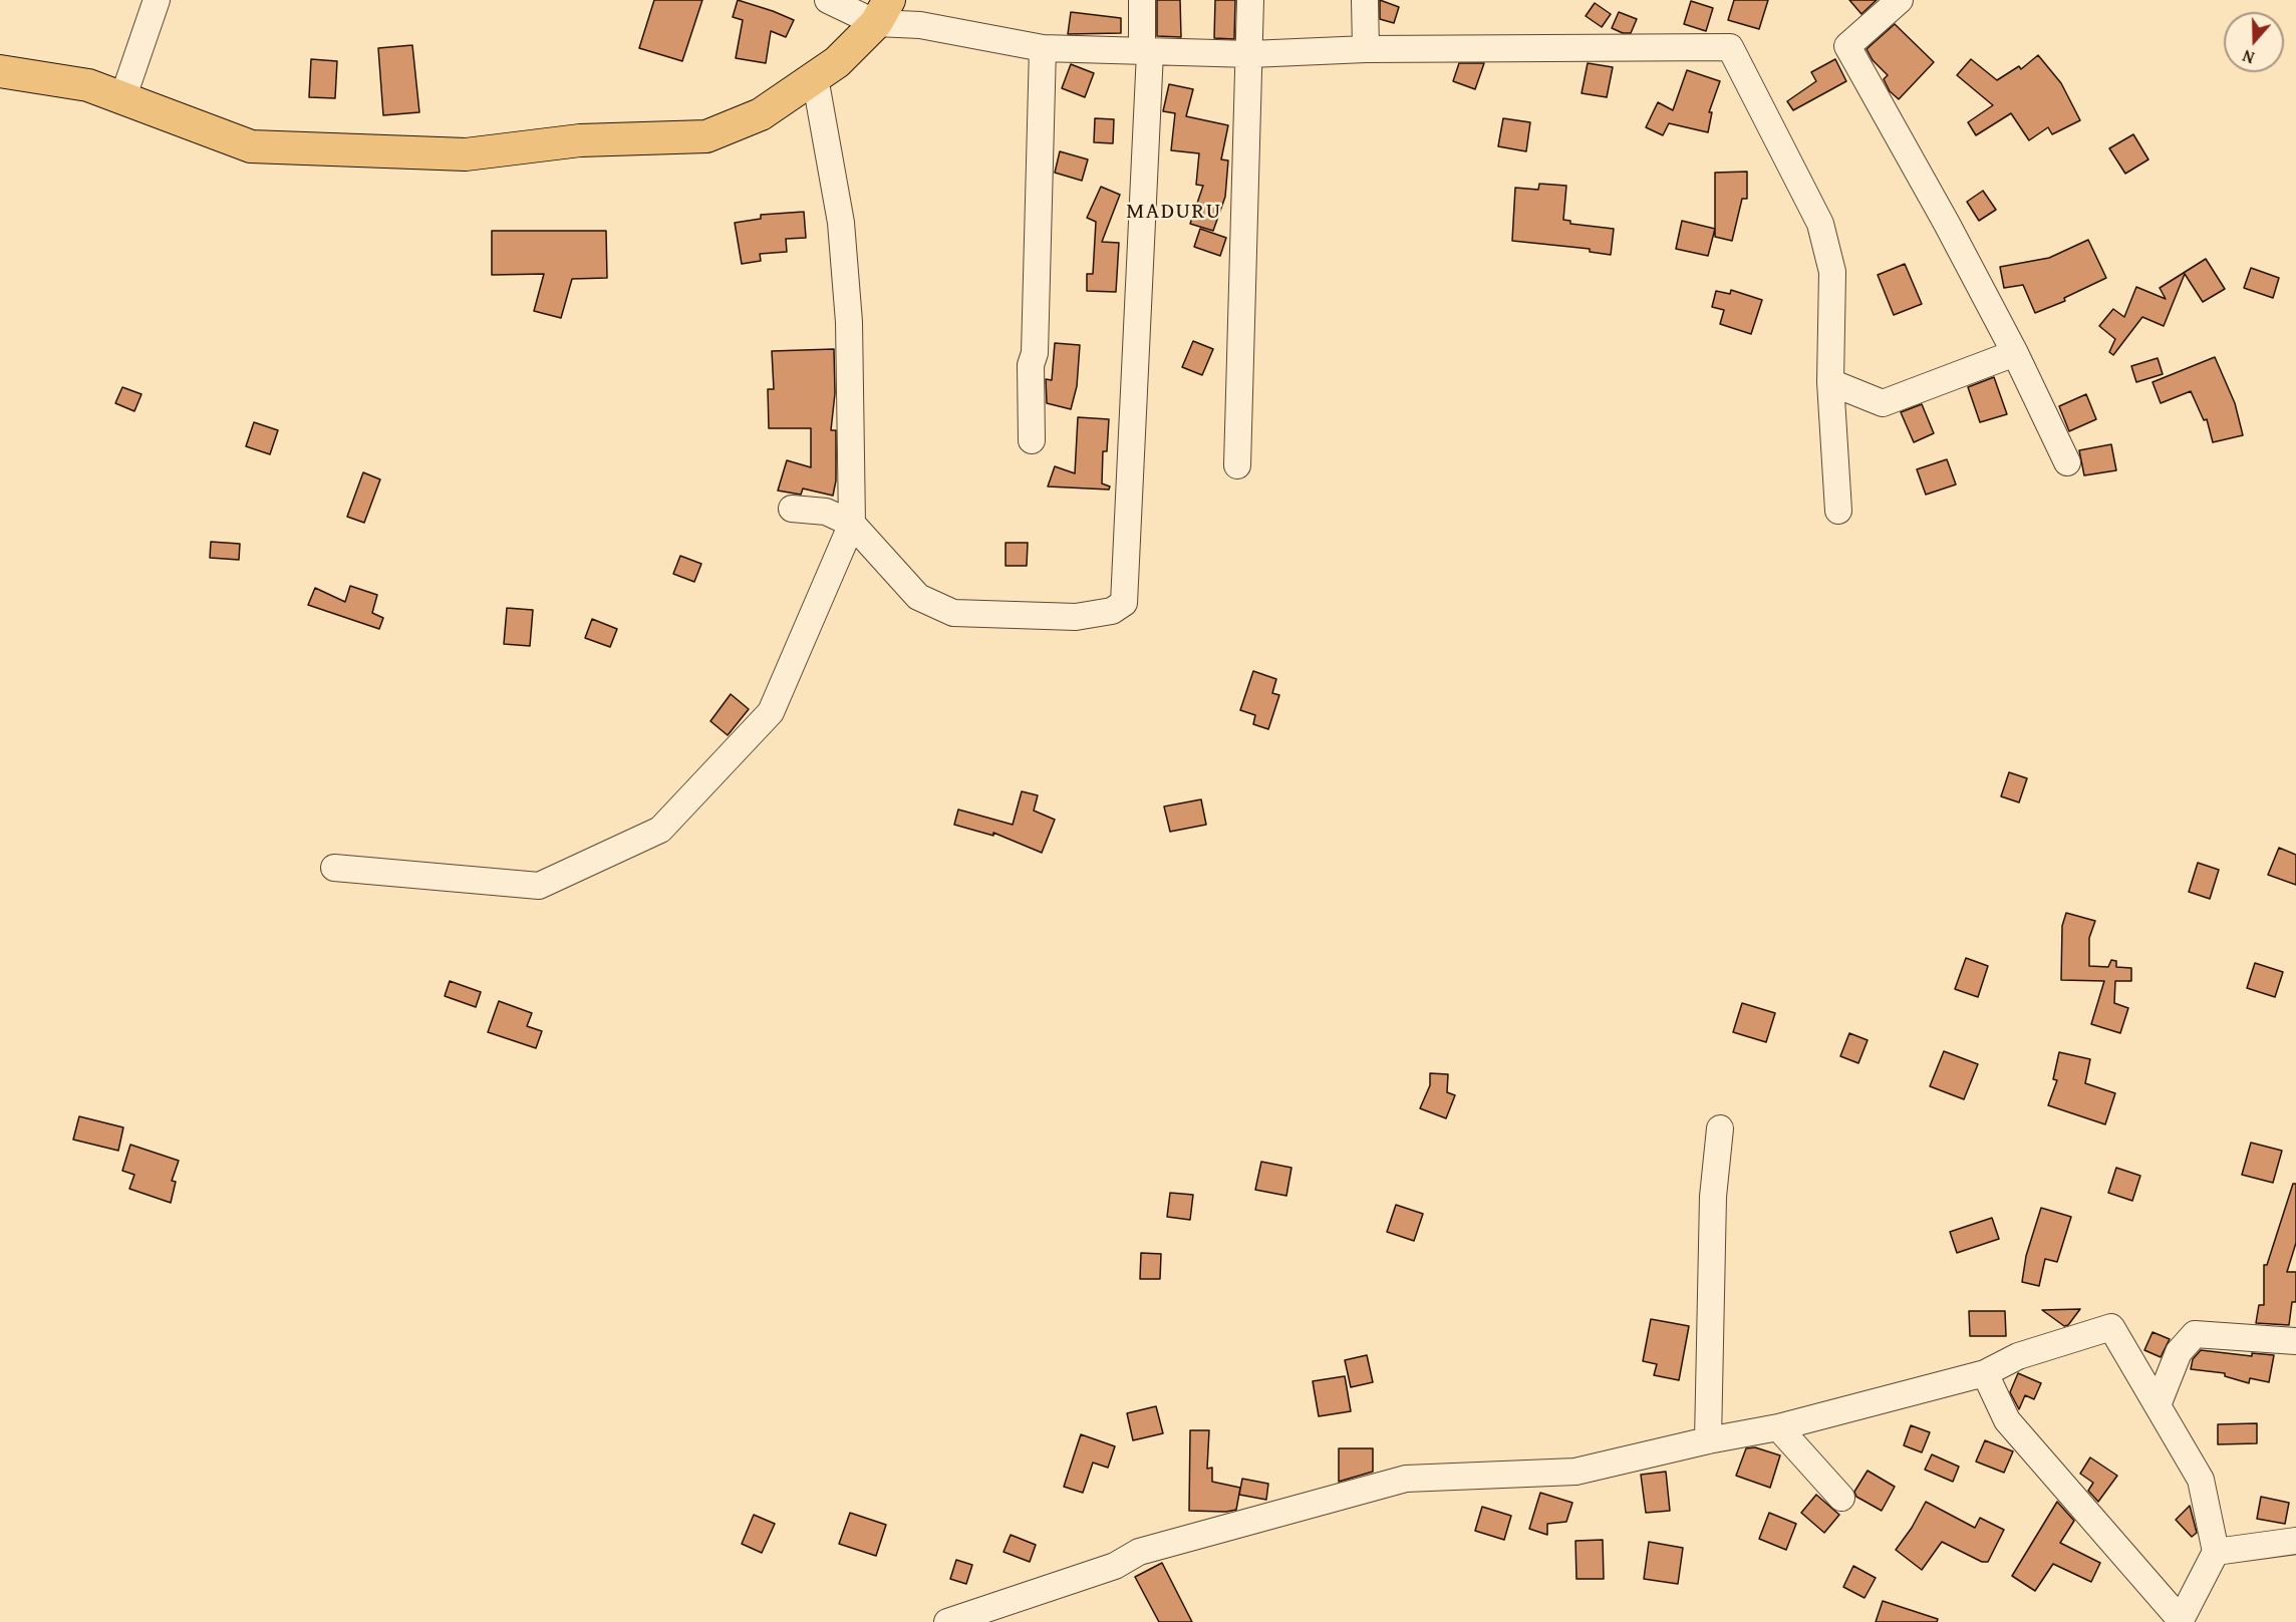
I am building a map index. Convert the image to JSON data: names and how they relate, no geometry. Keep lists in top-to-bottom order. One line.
{"districts":["MADURU"],"north":"bottom"}
